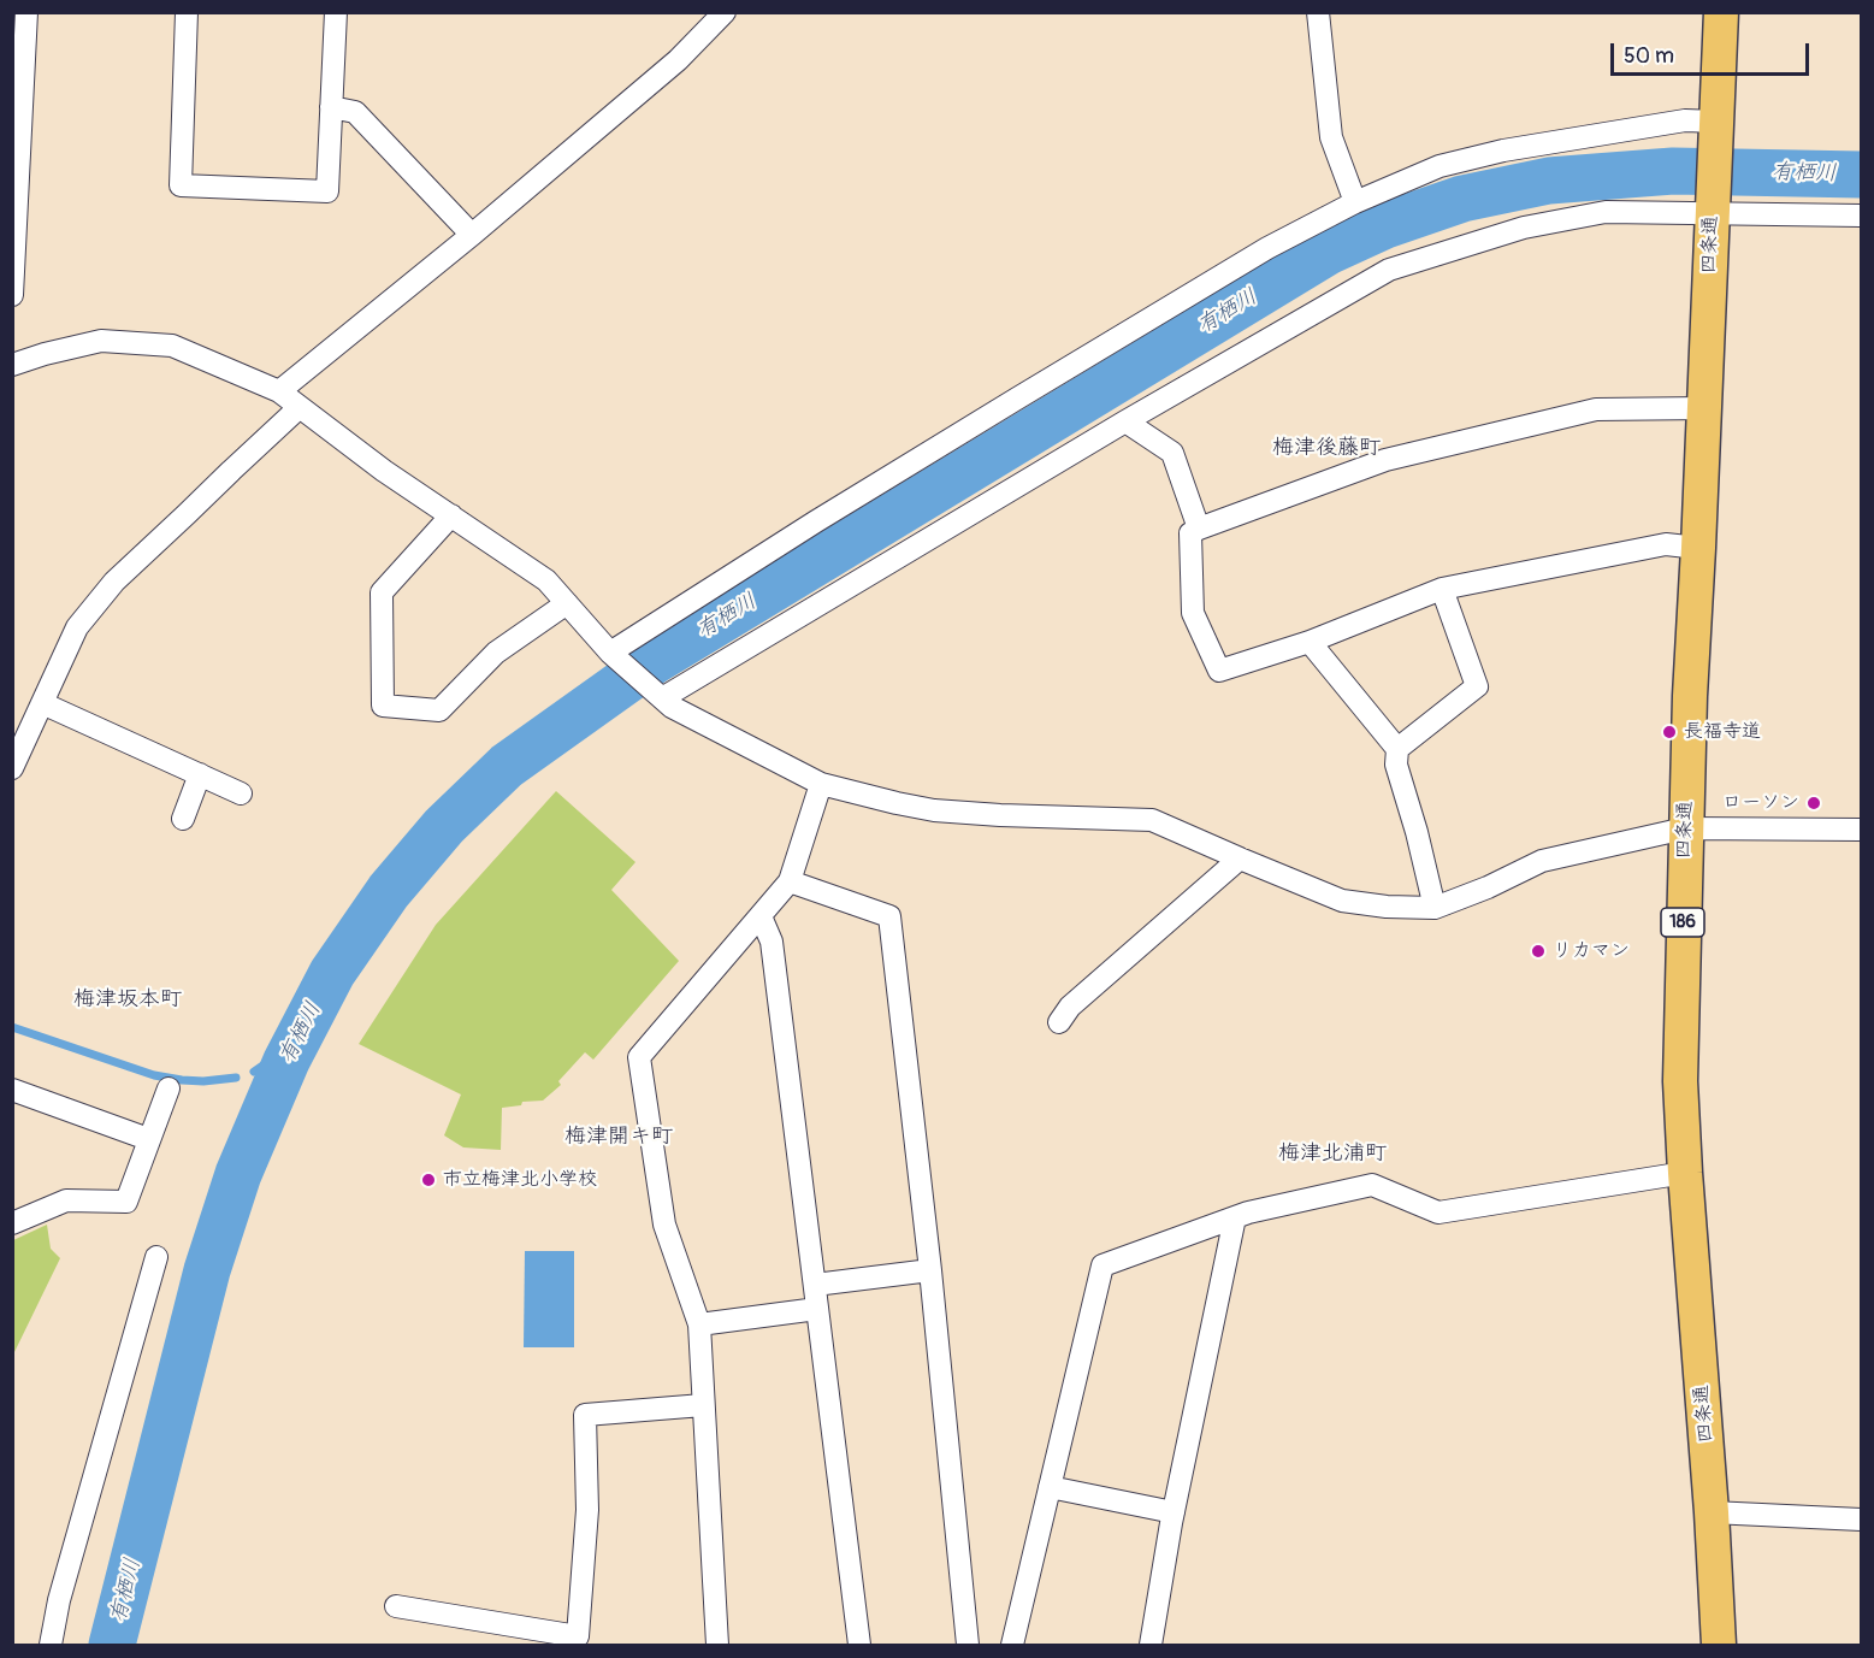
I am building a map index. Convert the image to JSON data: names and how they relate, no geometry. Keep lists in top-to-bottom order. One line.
{"streets":{"main road":["四条通","186"]},"districts":["梅津後藤町","梅津坂本町","梅津開キ町","梅津北浦町"],"water":["有栖川"],"places":["長福寺道","ローソン","リカマン","市立梅津北小学校"],"scale_bar":"50 m"}
